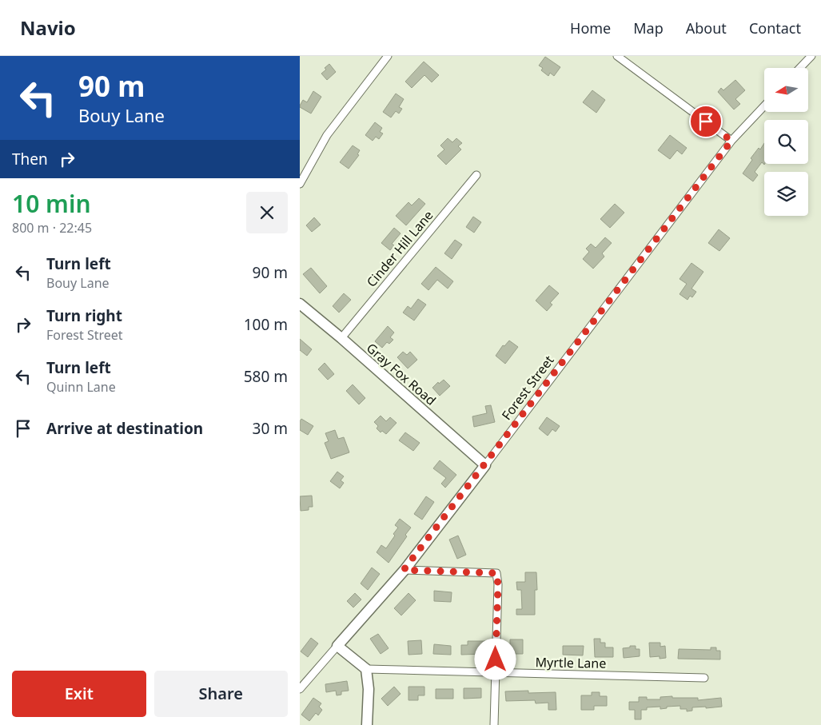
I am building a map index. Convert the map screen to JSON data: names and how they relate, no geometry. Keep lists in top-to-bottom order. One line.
{"streets":{"street":["Cinder Hill Lane","Gray Fox Road","Forest Street","Myrtle Lane"]},"crossings":[["Cinder Hill Lane","Gray Fox Road"],["Gray Fox Road","Forest Street"]],"north":"left","page":{"header":"Navio","nav":["Home","Map","About","Contact"],"turn":["90 m","Bouy Lane"],"then":"Then","heading":["10 min","800 m · 22:45"],"list":[{"name":"Turn left","note":"Bouy Lane","value":"90 m"},{"name":"Turn right","note":"Forest Street","value":"100 m"},{"name":"Turn left","note":"Quinn Lane","value":"580 m"},{"name":"Arrive at destination","value":"30 m"}],"buttons":["Exit","Share"]}}
